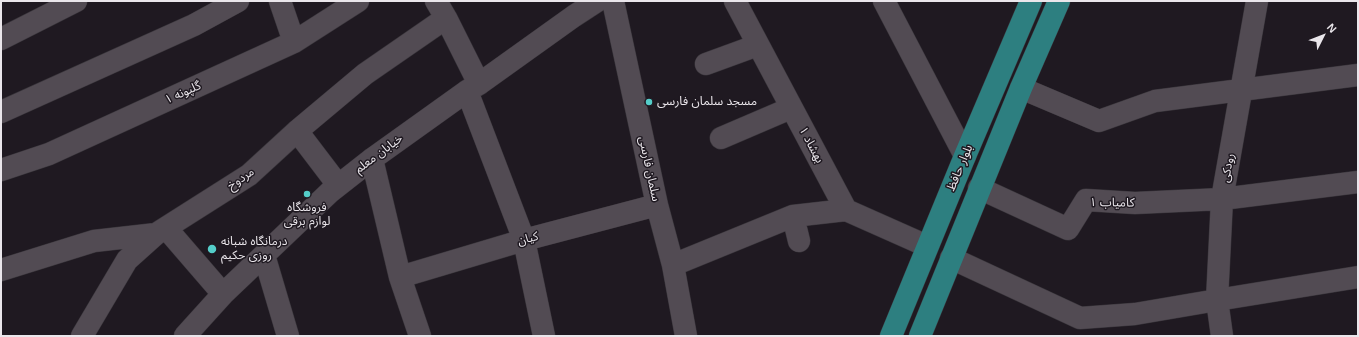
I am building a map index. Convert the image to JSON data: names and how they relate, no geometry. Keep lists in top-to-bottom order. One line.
{"streets":{"main road":["بلوار حافظ"],"street":["گلپونه ۱","بهشاد ۱","خیابان معلم","رودکی","سلمان فارسی","مردوخ","کامیاب ۱","کیان"]},"crossings":[["رودکی","کامیاب ۱"],["سلمان فارسی","کیان"]],"places":["مسجد سلمان فارسی","فروشگاه لوازم برقی","درمانگاه شبانه روزی حکیم"],"north":"top right"}
